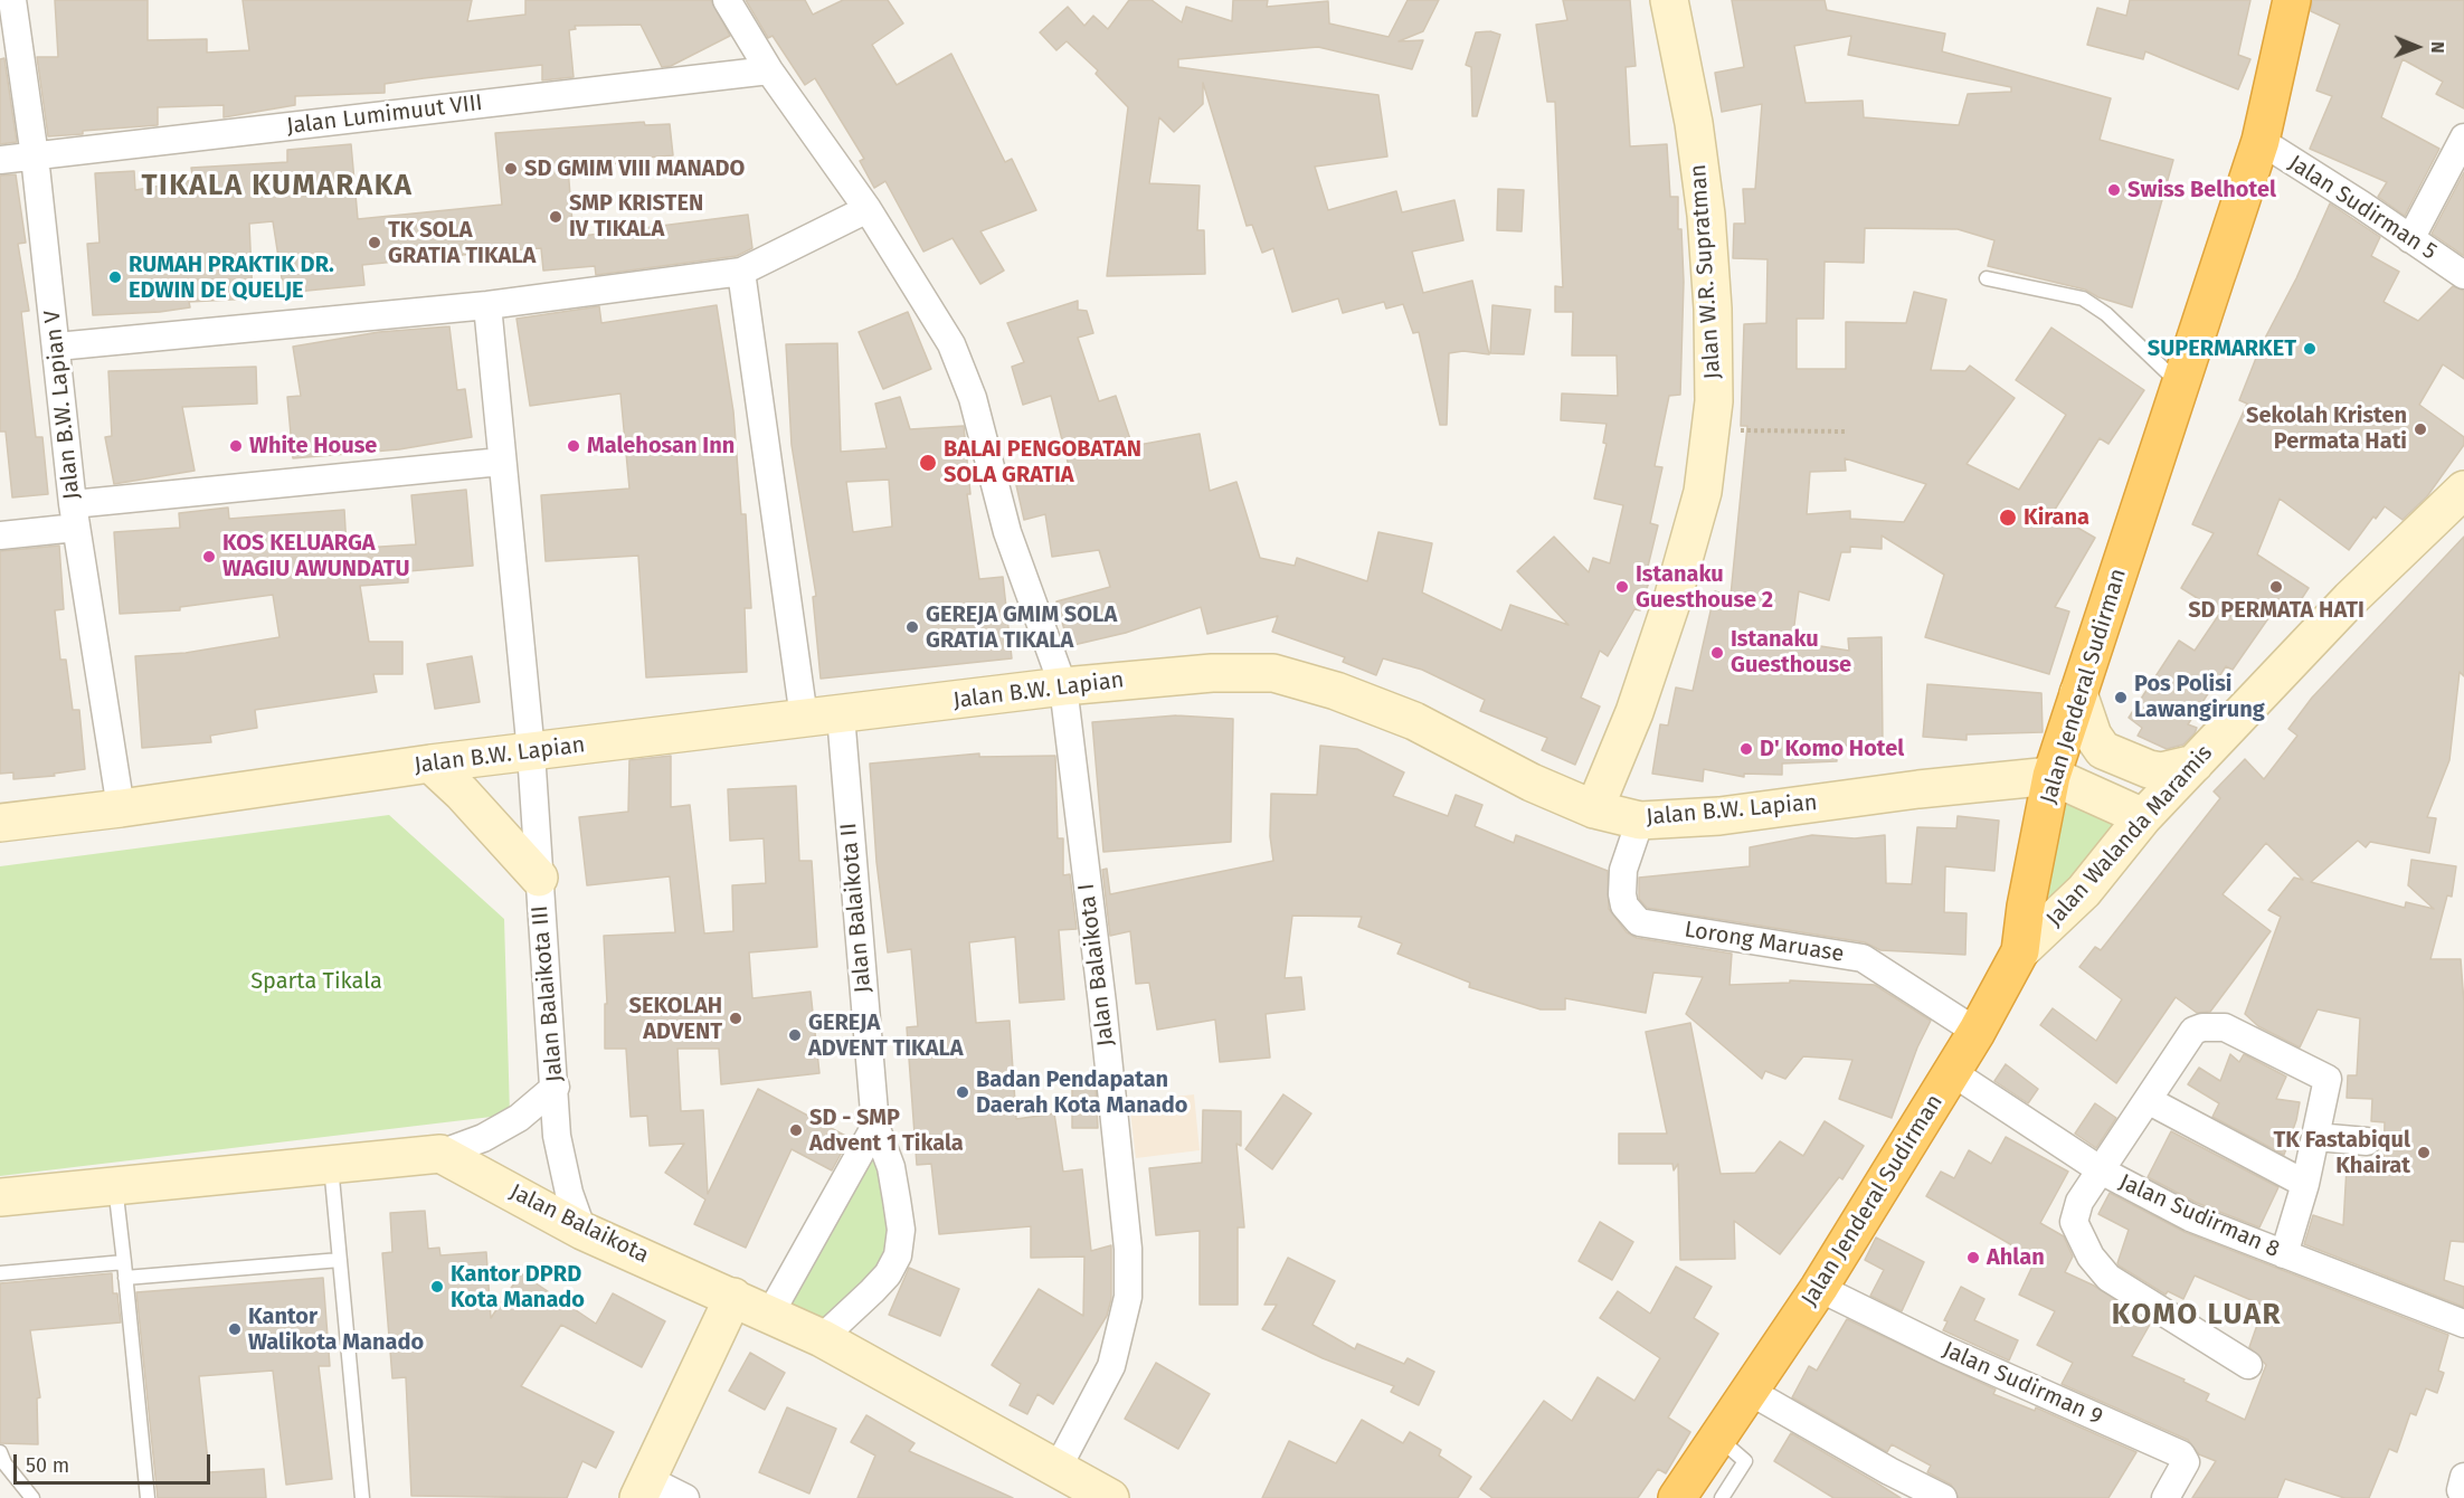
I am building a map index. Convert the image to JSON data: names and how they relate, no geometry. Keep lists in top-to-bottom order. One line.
{"streets":{"highway":["Jalan Jenderal Sudirman"],"street":["Jalan Lumimuut VIII","Jalan Sudirman 5","Jalan W.R. Supratman","Jalan B.W. Lapian V","Jalan B.W. Lapian","Jalan Walanda Maramis","Jalan Balaikota II","Lorong Maruase","Jalan Balaikota I","Jalan Balaikota III","Jalan Sudirman 8","Jalan Balaikota","Jalan Sudirman 9"]},"crossings":[["Jalan Lumimuut VIII","Jalan B.W. Lapian V"],["Jalan Lumimuut VIII","Jalan Balaikota I"],["Jalan Sudirman 5","Jalan Jenderal Sudirman"],["Jalan W.R. Supratman","Jalan B.W. Lapian"],["Jalan B.W. Lapian V","Jalan B.W. Lapian"],["Jalan Jenderal Sudirman","Jalan B.W. Lapian"],["Jalan Jenderal Sudirman","Jalan Walanda Maramis"],["Jalan Jenderal Sudirman","Lorong Maruase"],["Jalan Jenderal Sudirman","Jalan Sudirman 8"],["Jalan Jenderal Sudirman","Jalan Sudirman 9"],["Jalan B.W. Lapian","Jalan Balaikota II"],["Jalan B.W. Lapian","Lorong Maruase"],["Jalan B.W. Lapian","Jalan Balaikota I"],["Jalan B.W. Lapian","Jalan Balaikota III"],["Jalan Balaikota II","Jalan Balaikota"],["Jalan Balaikota I","Jalan Balaikota"],["Jalan Balaikota III","Jalan Balaikota"]],"districts":["TIKALA KUMARAKA","KOMO LUAR"],"parks":["Sparta Tikala"],"places":["SD GMIM VIII MANADO","Swiss Belhotel","SMP KRISTEN IV TIKALA","TK SOLA GRATIA TIKALA","RUMAH PRAKTIK DR. EDWIN DE QUELJE","SUPERMARKET","Sekolah Kristen Permata Hati","White House","Malehosan Inn","BALAI PENGOBATAN SOLA GRATIA","Kirana","KOS KELUARGA WAGIU AWUNDATU","Istanaku Guesthouse 2","SD PERMATA HATI","GEREJA GMIM SOLA GRATIA TIKALA","Istanaku Guesthouse","Pos Polisi Lawangirung","D' Komo Hotel","SEKOLAH ADVENT","GEREJA ADVENT TIKALA","Badan Pendapatan Daerah Kota Manado","SD - SMP Advent 1 Tikala","TK Fastabiqul Khairat","Ahlan","Kantor DPRD Kota Manado","Kantor Walikota Manado"],"scale_bar":"50 m","north":"right"}
